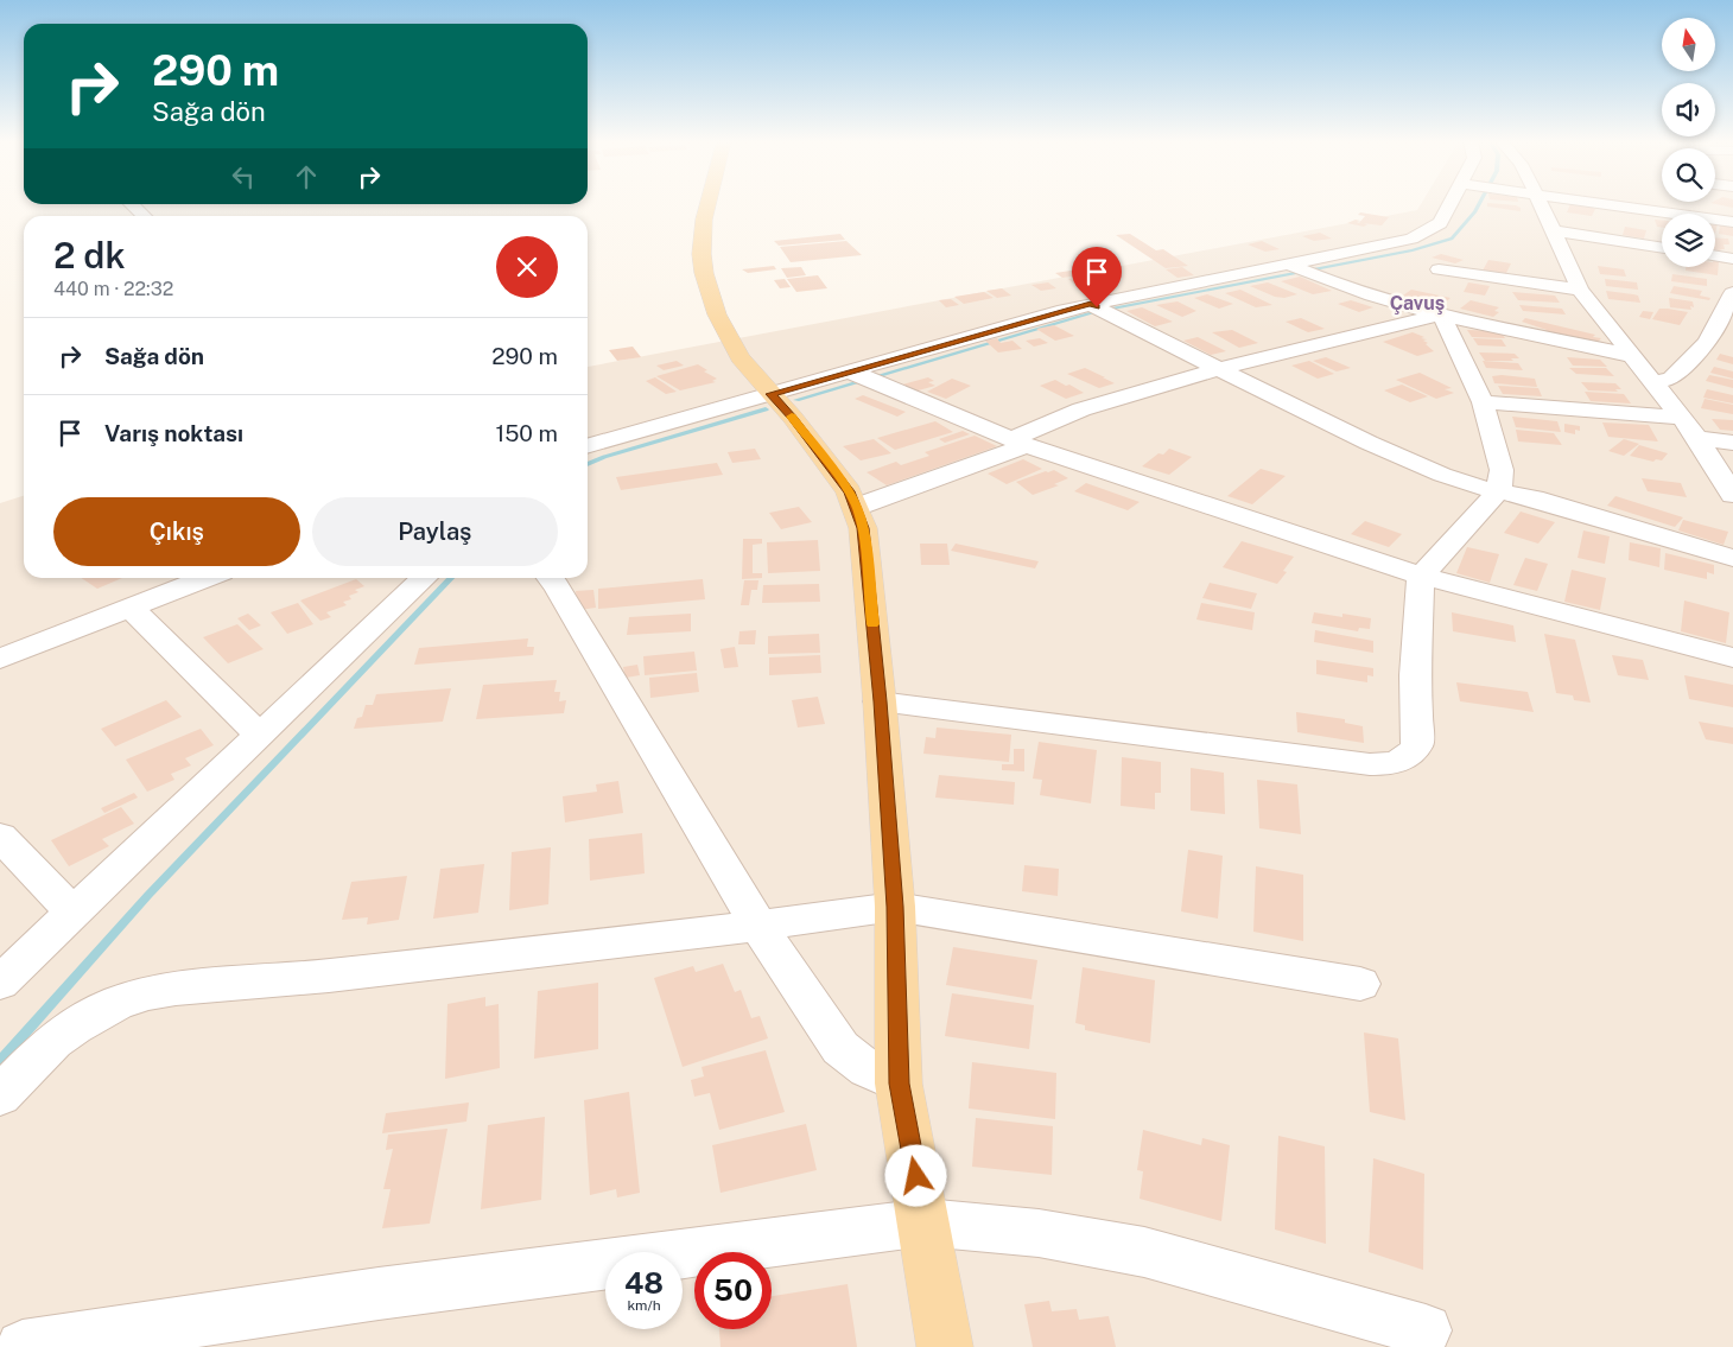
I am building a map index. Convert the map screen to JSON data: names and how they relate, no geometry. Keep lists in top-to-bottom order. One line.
{"districts":["Çavuş"],"north":"top","page":{"turn":["290 m","Sağa dön"],"heading":["2 dk","440 m · 22:32"],"list":[{"name":"Sağa dön","value":"290 m"},{"name":"Varış noktası","value":"150 m"}],"buttons":["Çıkış","Paylaş"],"speed":"48 km/h","limit":"50"}}
